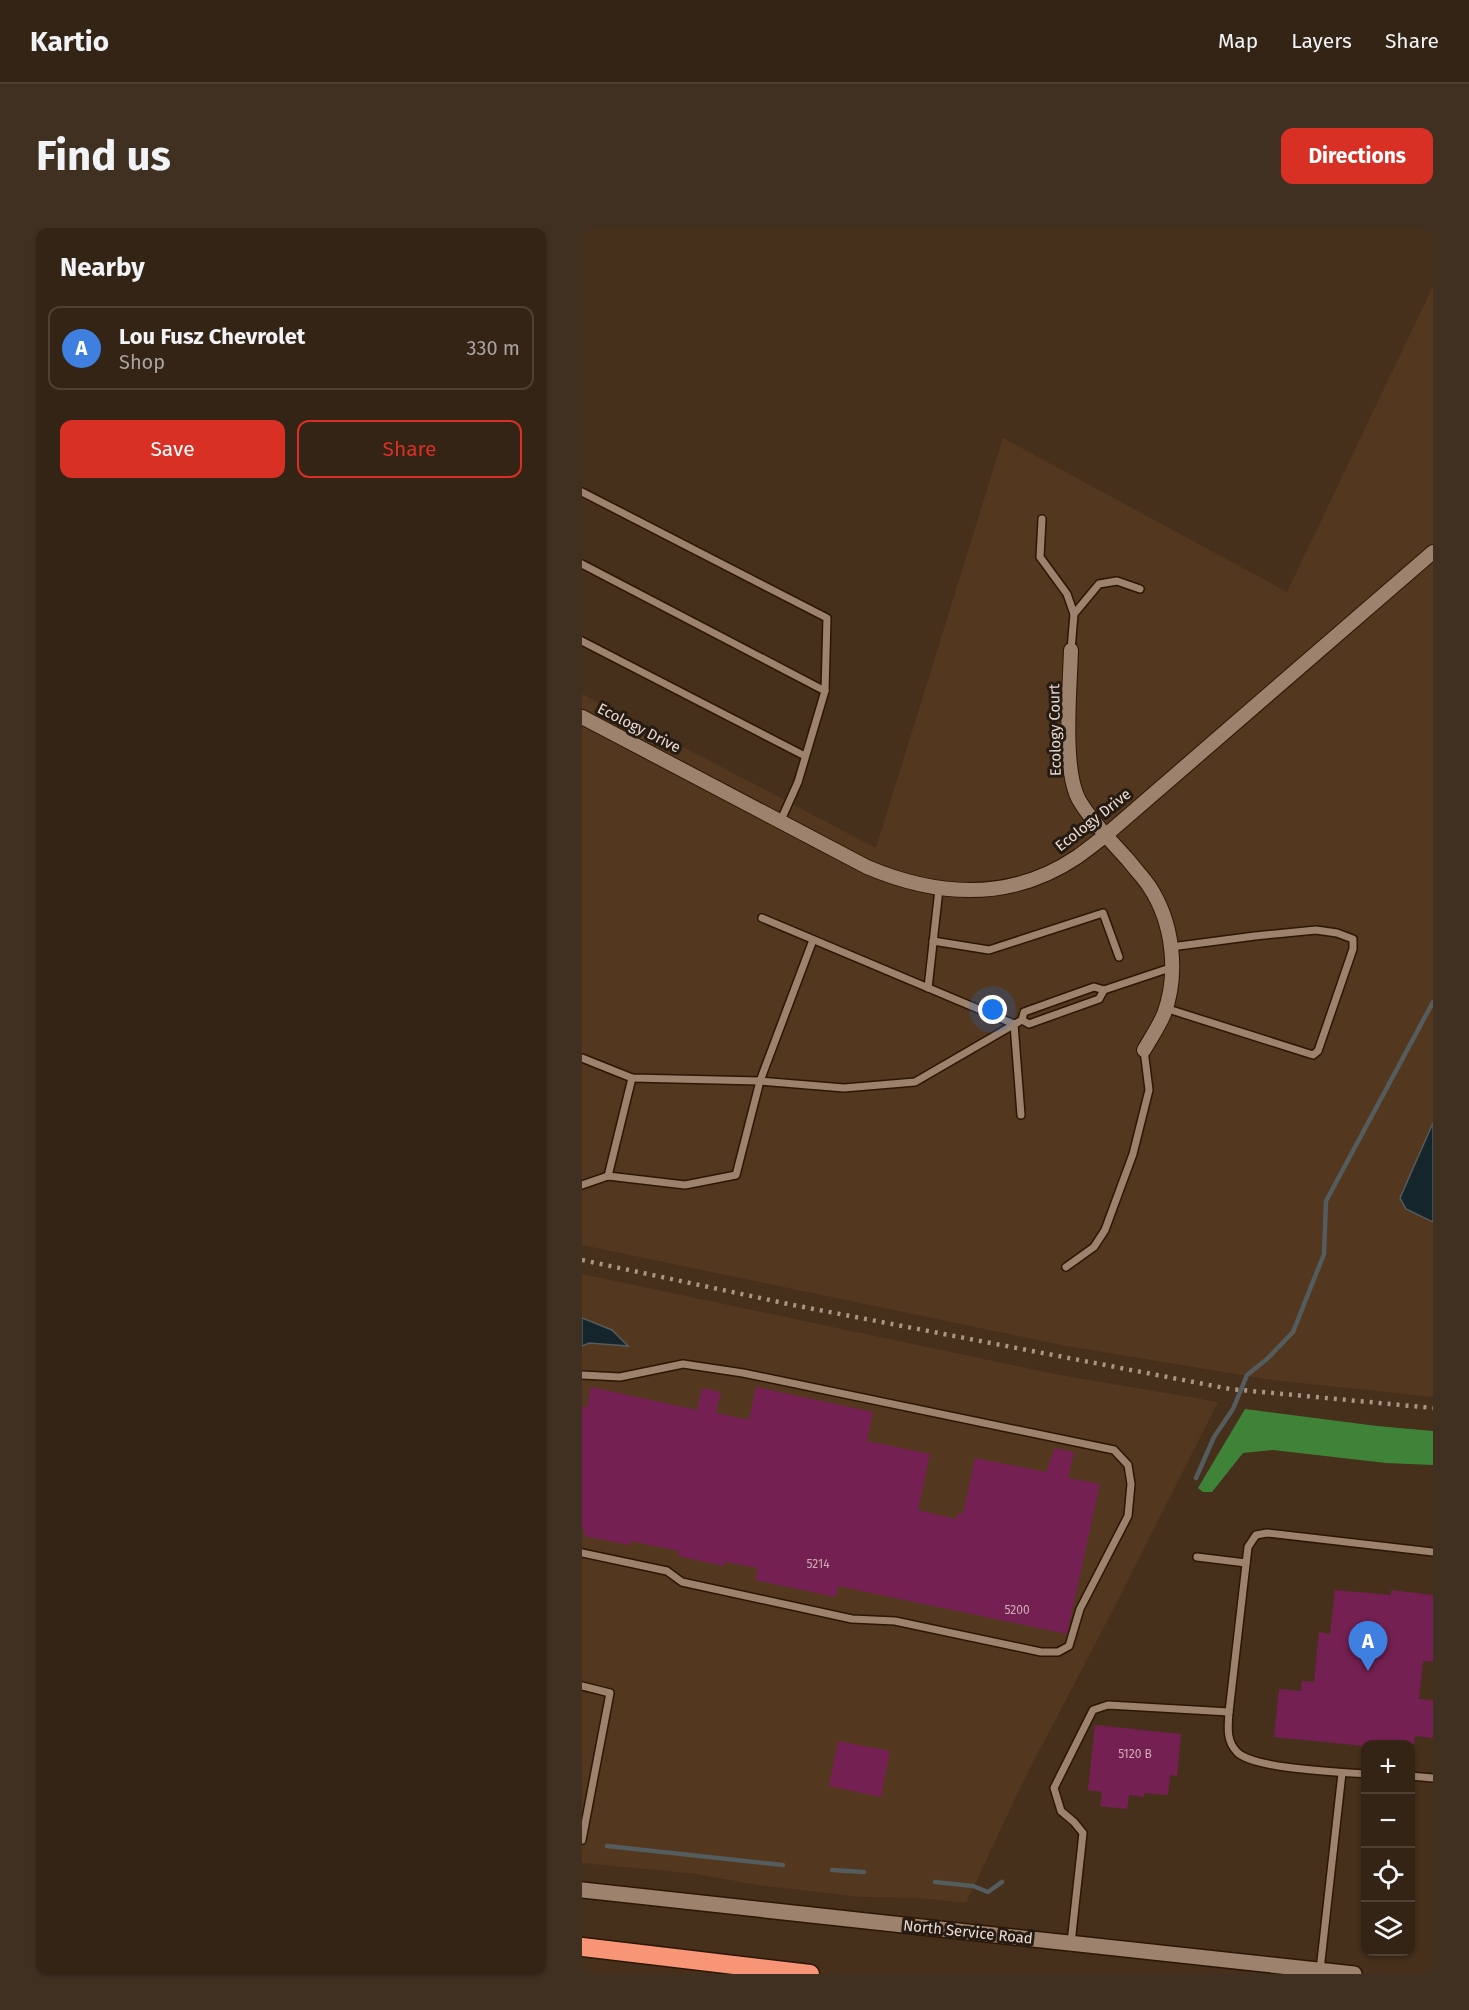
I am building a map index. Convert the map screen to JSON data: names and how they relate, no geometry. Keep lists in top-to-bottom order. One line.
{"streets":{"street":["Ecology Drive","Ecology Court","North Service Road"]},"crossings":[["Ecology Drive","Ecology Court"]],"house_numbers":["5214","5200","5120 B"],"page":{"header":"Kartio","nav":["Map","Layers","Share"],"buttons":["Directions",["Save","Share"]],"title":"Find us","heading":"Nearby","list":[{"mark":"A","name":"Lou Fusz Chevrolet","note":"Shop","value":"330 m"}],"pins":"A","map_buttons":["+","−"]}}
